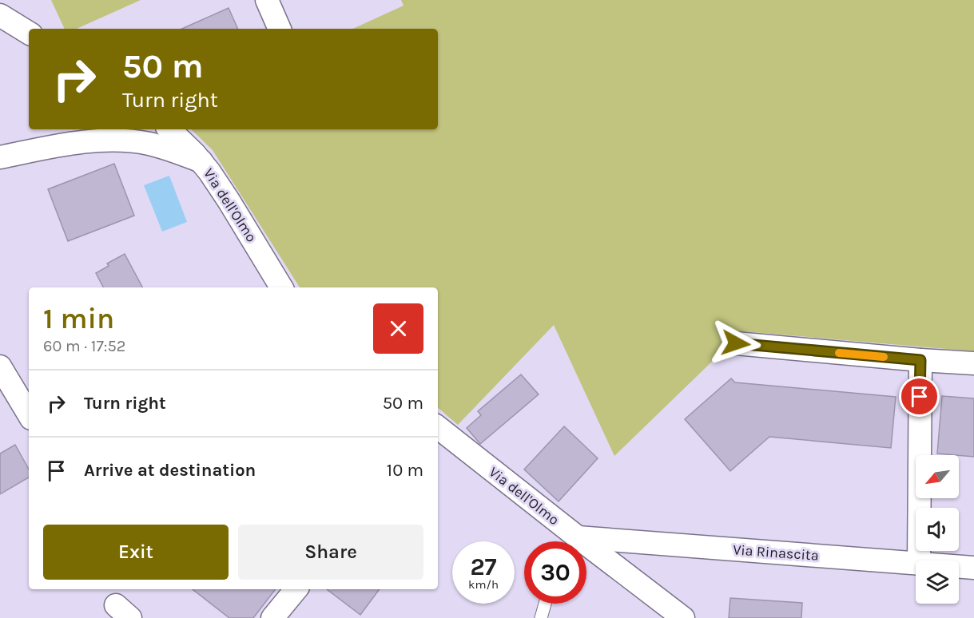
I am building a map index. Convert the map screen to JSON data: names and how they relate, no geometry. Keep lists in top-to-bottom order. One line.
{"streets":{"street":["Via dell'Olmo","Via Rinascita"]},"north":"bottom left","page":{"turn":["50 m","Turn right"],"heading":["1 min","60 m · 17:52"],"list":[{"name":"Turn right","value":"50 m"},{"name":"Arrive at destination","value":"10 m"}],"buttons":["Exit","Share"],"speed":"27 km/h","limit":"30"}}
